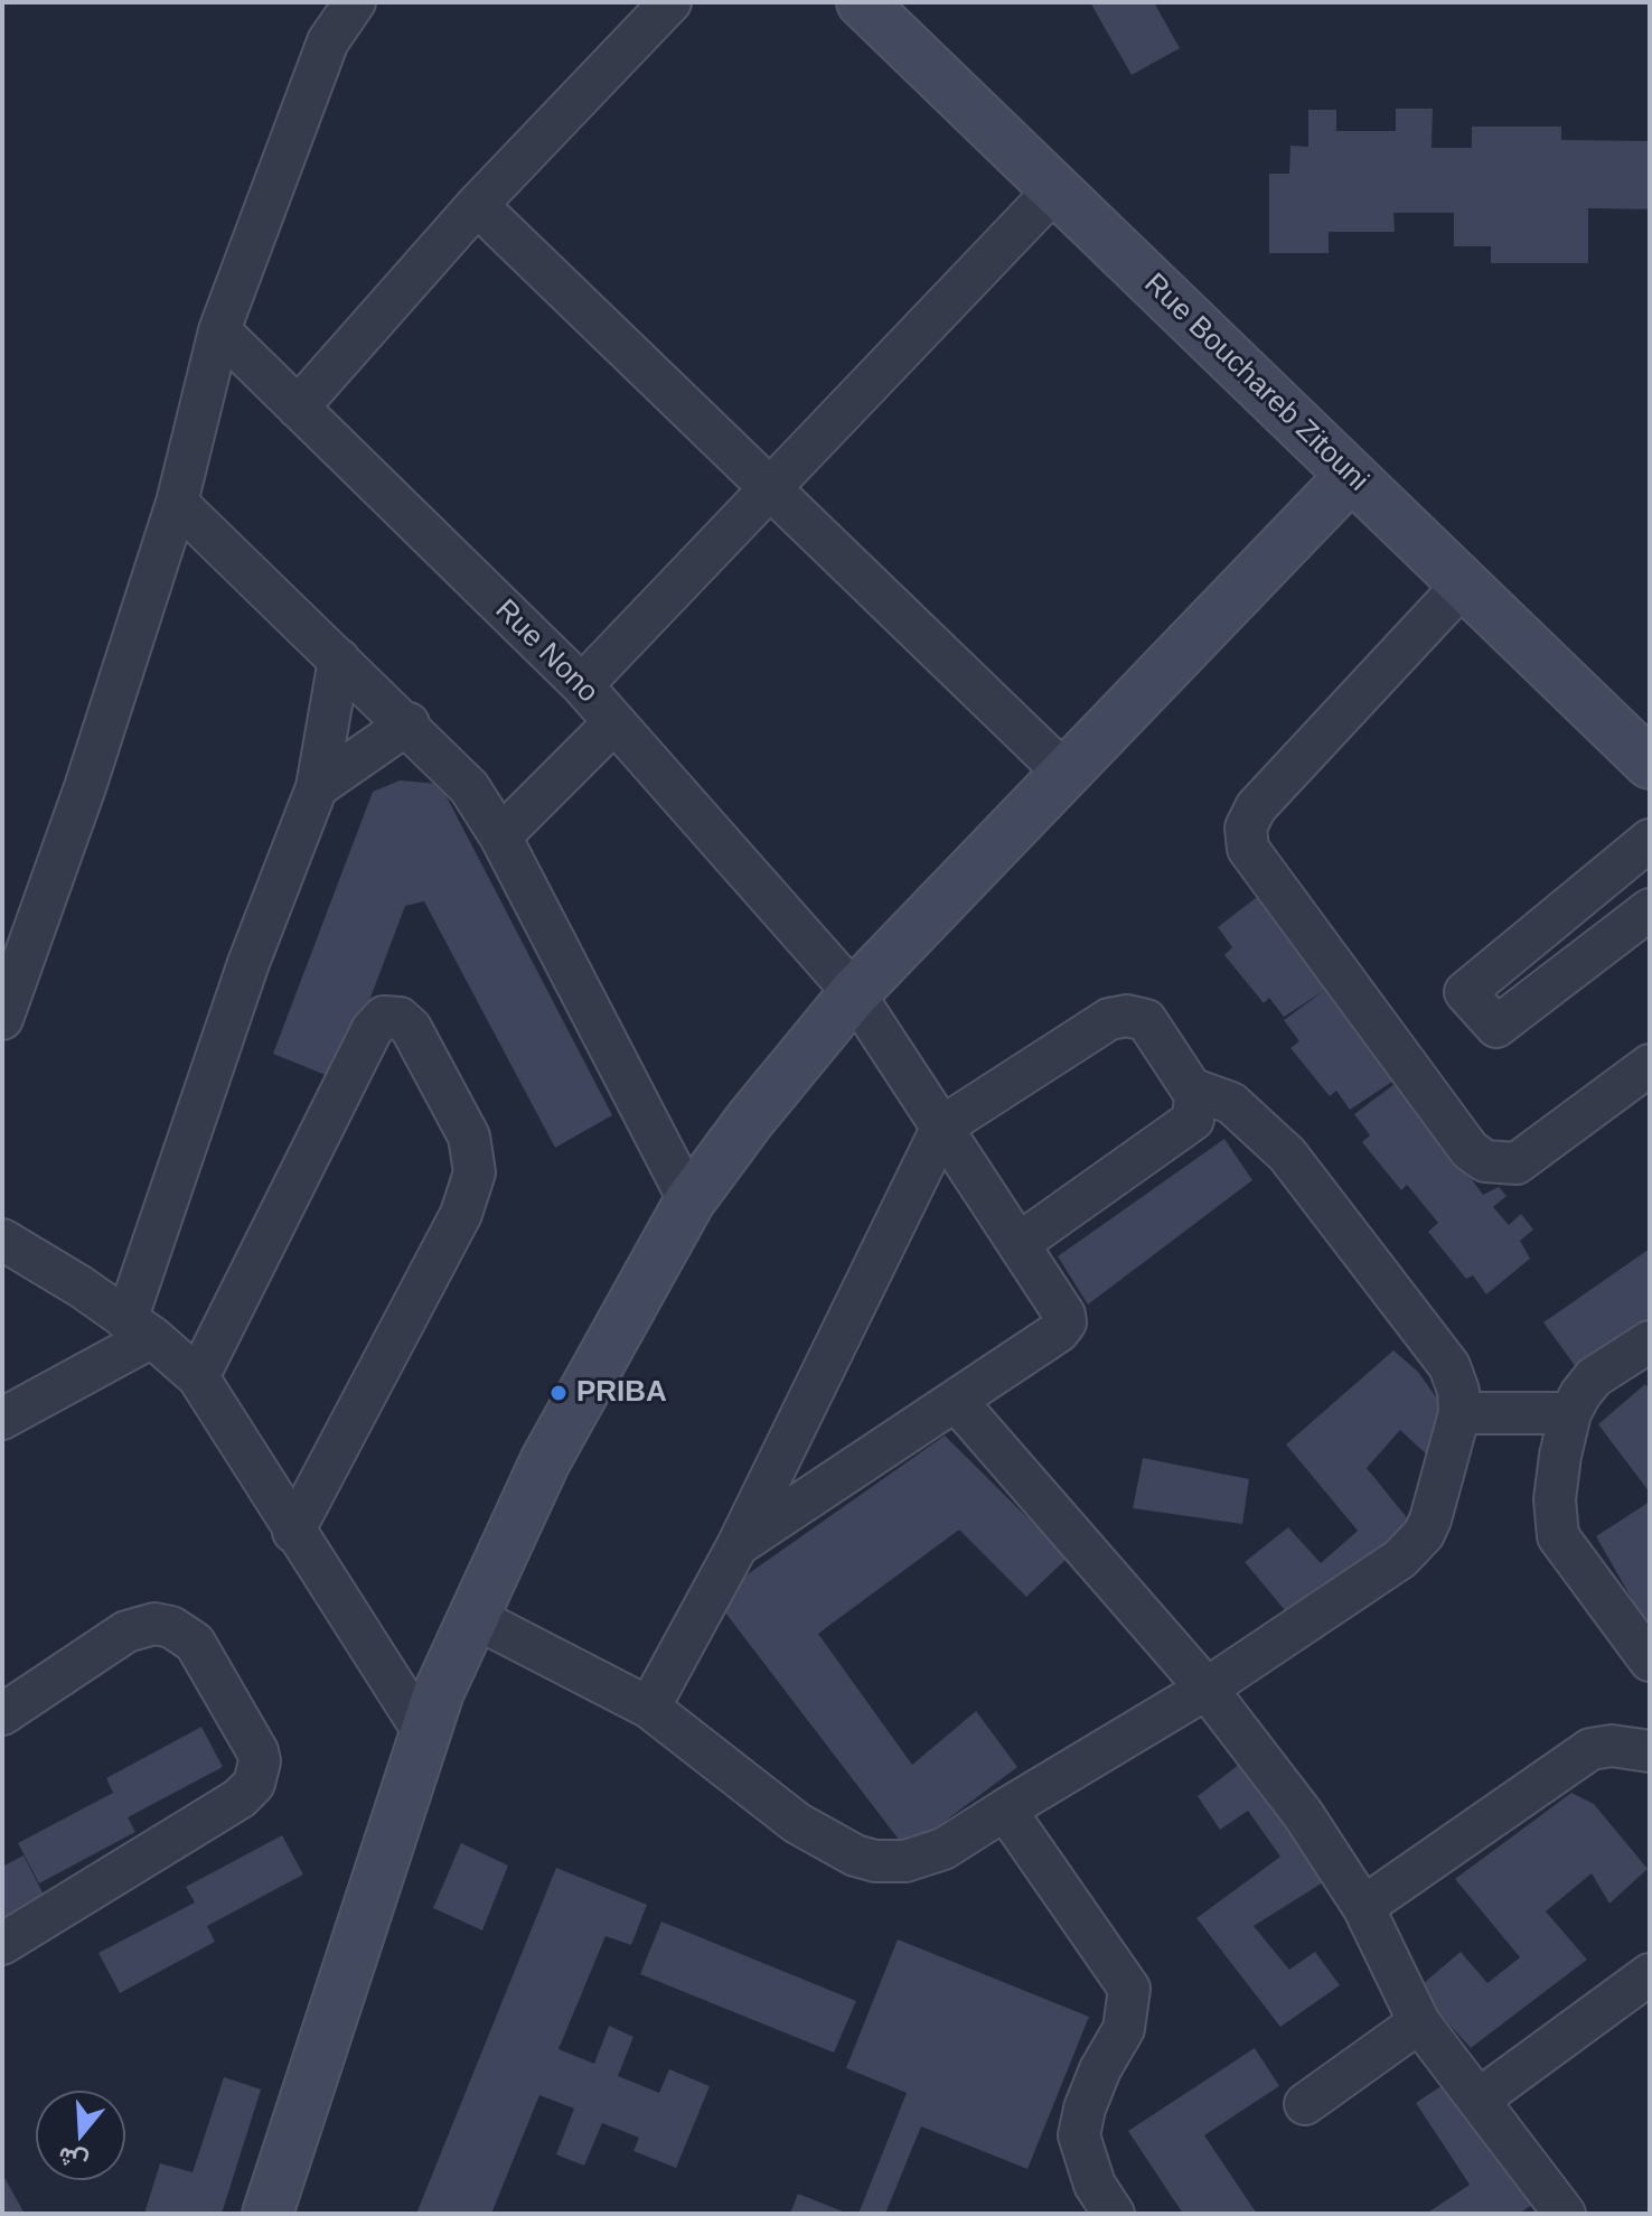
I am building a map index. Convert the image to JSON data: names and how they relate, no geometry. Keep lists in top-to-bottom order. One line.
{"streets":{"street":["Rue Bouchareb Zitouni","Rue Nono"]},"places":["PRIBA"],"north":"bottom"}
